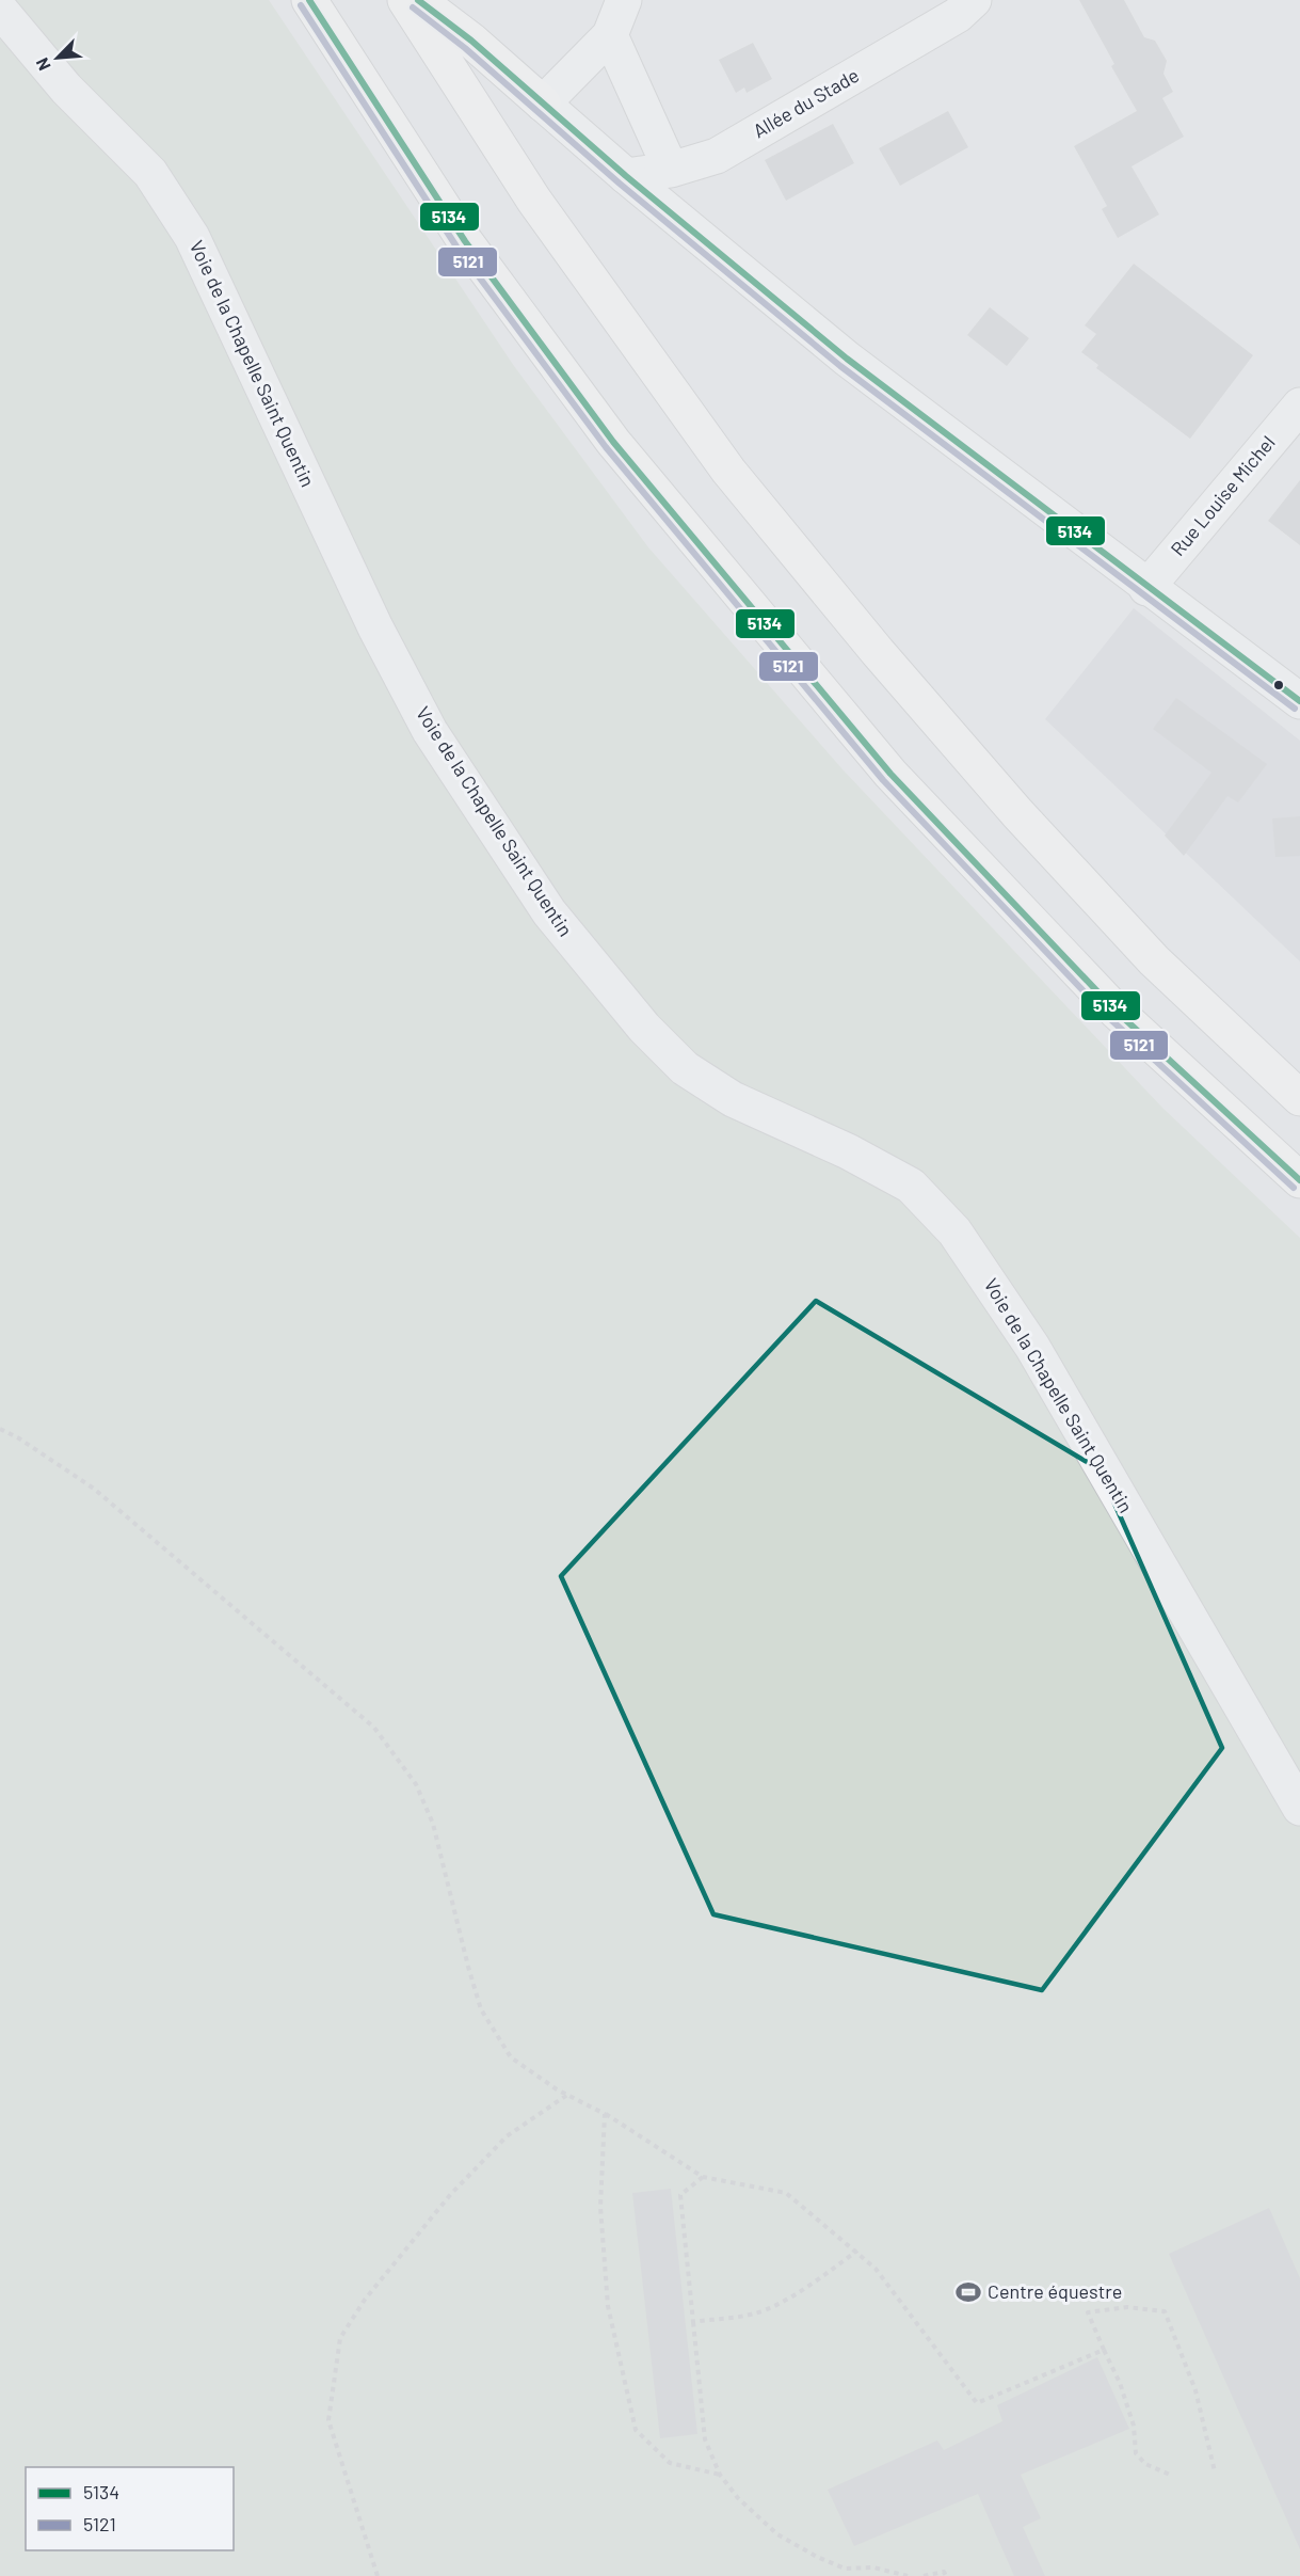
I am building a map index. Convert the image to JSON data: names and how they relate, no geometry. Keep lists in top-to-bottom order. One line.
{"streets":{"street":["Allée du Stade","Voie de la Chapelle Saint Quentin","Rue Louise Michel"]},"places":{"sports":["Centre équestre"]},"lines":["transit line 5134","transit line 5121"],"legend":["5134","5121"],"north":"bottom left"}
